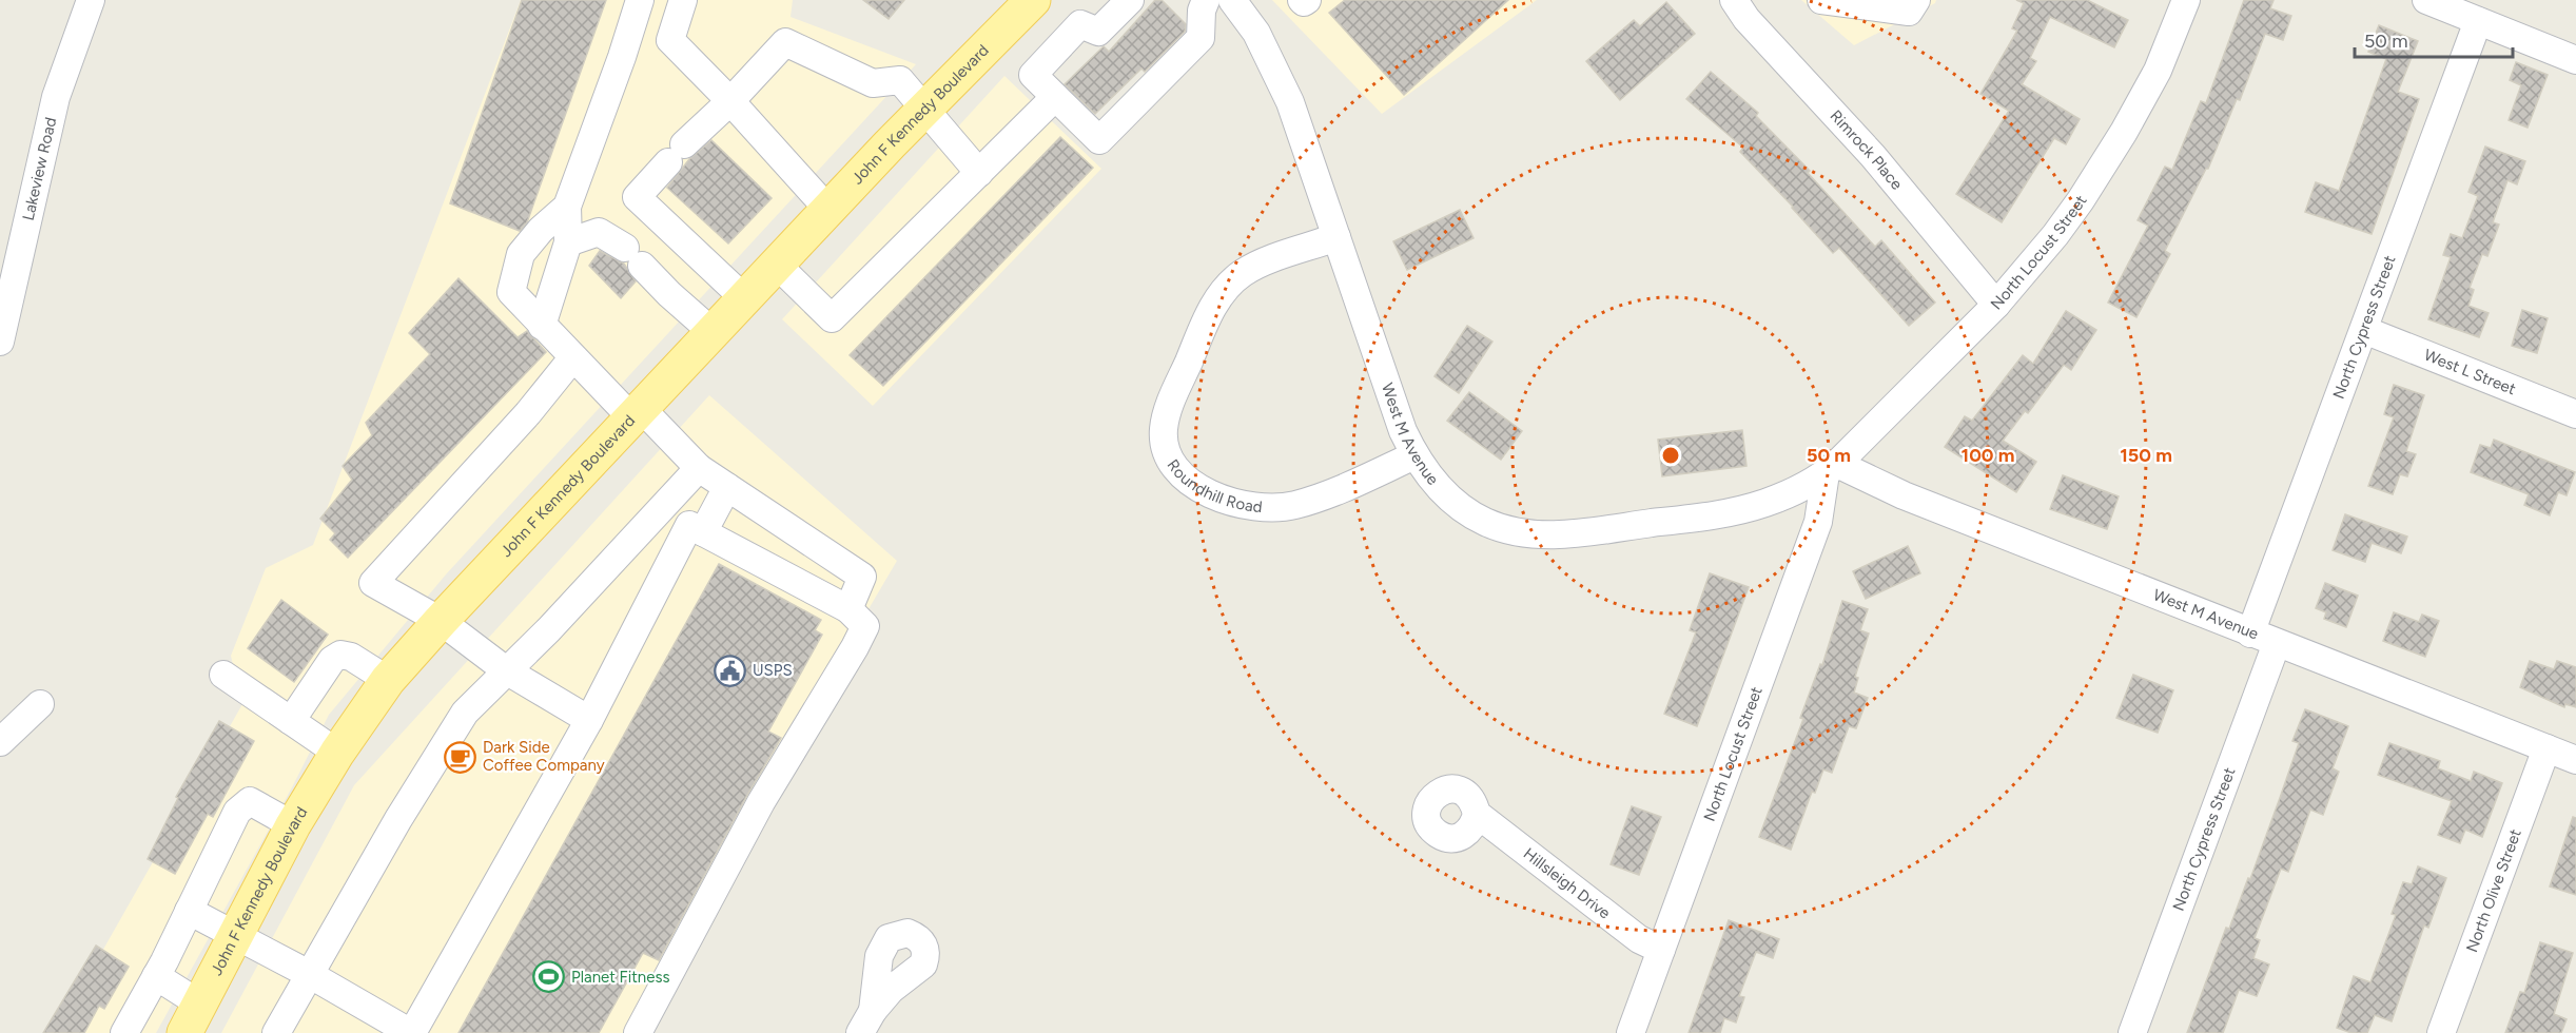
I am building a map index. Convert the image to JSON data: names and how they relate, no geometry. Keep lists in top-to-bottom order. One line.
{"streets":{"main road":["John F Kennedy Boulevard"],"street":["Rimrock Place","Lakeview Road","North Locust Street","North Cypress Street","West L Street","West M Avenue","Roundhill Road","Hillsleigh Drive","North Olive Street"]},"crossings":[["Rimrock Place","North Locust Street"],["North Locust Street","West M Avenue"],["North Locust Street","Hillsleigh Drive"],["North Cypress Street","West L Street"],["North Cypress Street","West M Avenue"],["West M Avenue","Roundhill Road"],["West M Avenue","North Olive Street"]],"places":{"public building":["USPS"],"cafe":["Dark Side Coffee Company"],"sports":["Planet Fitness"]},"scale_bar":"50 m","rings":["50 m","100 m","150 m"]}
